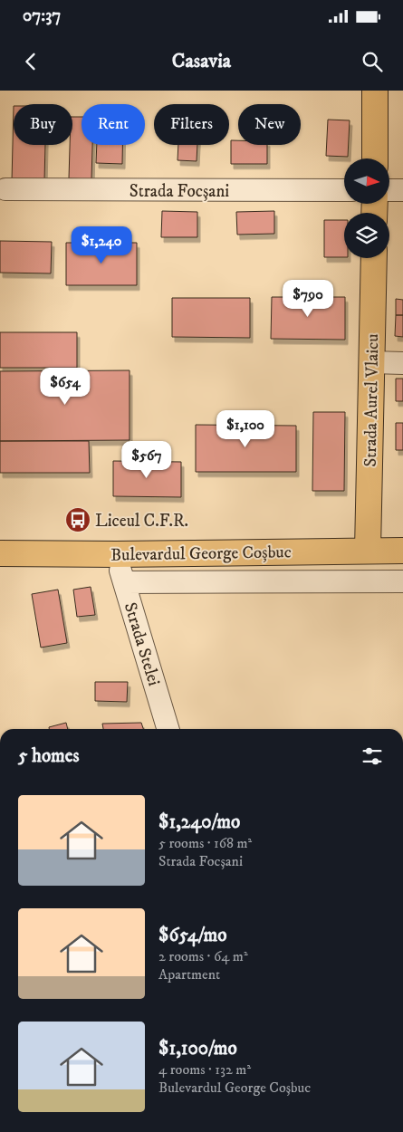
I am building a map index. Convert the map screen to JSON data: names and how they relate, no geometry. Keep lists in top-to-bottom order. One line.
{"streets":{"main road":["Strada Aurel Vlaicu","Bulevardul George Coșbuc"],"street":["Strada Focșani","Strada Stelei"]},"crossings":[["Strada Aurel Vlaicu","Bulevardul George Coșbuc"],["Bulevardul George Coșbuc","Strada Stelei"]],"places":{"bus stop":["Liceul C.F.R."]},"north":"right","page":{"status":"07:37","header":"Casavia","chip":["Buy","Rent","Filters","New"],"price":["$1,240","$790","$654","$1,100","$567"],"heading":"5 homes","list":[{"name":"$1,240/mo","note":"5 rooms · 168 m² · Strada Focșani"},{"name":"$654/mo","note":"2 rooms · 64 m² · Apartment"},{"name":"$1,100/mo","note":"4 rooms · 132 m² · Bulevardul George Coșbuc"}]}}
